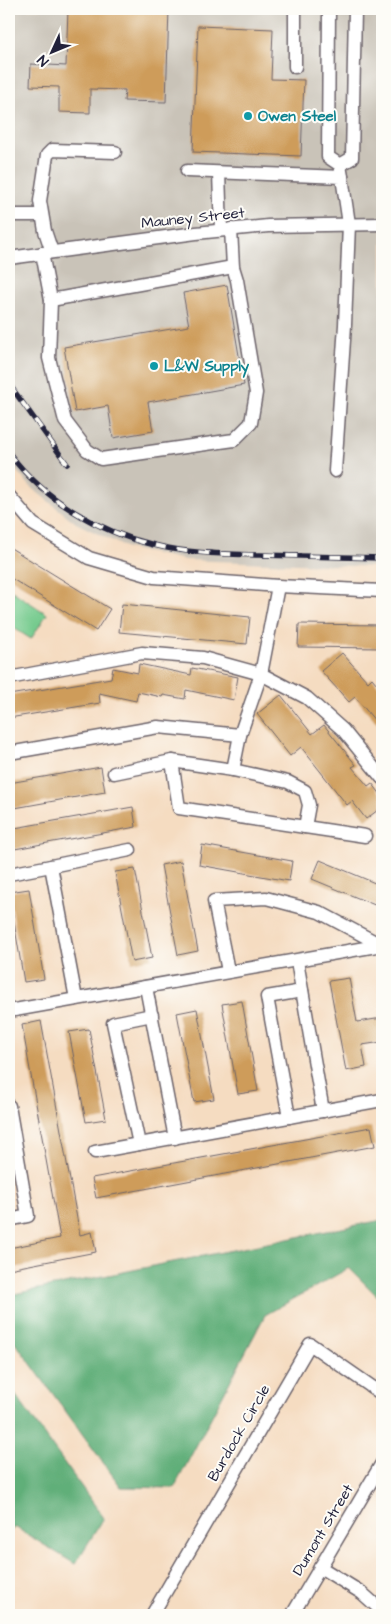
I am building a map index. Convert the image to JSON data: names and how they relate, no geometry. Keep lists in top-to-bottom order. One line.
{"streets":{"street":["Mauney Street","Burdock Circle","Dumont Street"]},"places":["Owen Steel","L&W Supply"],"north":"bottom left"}
